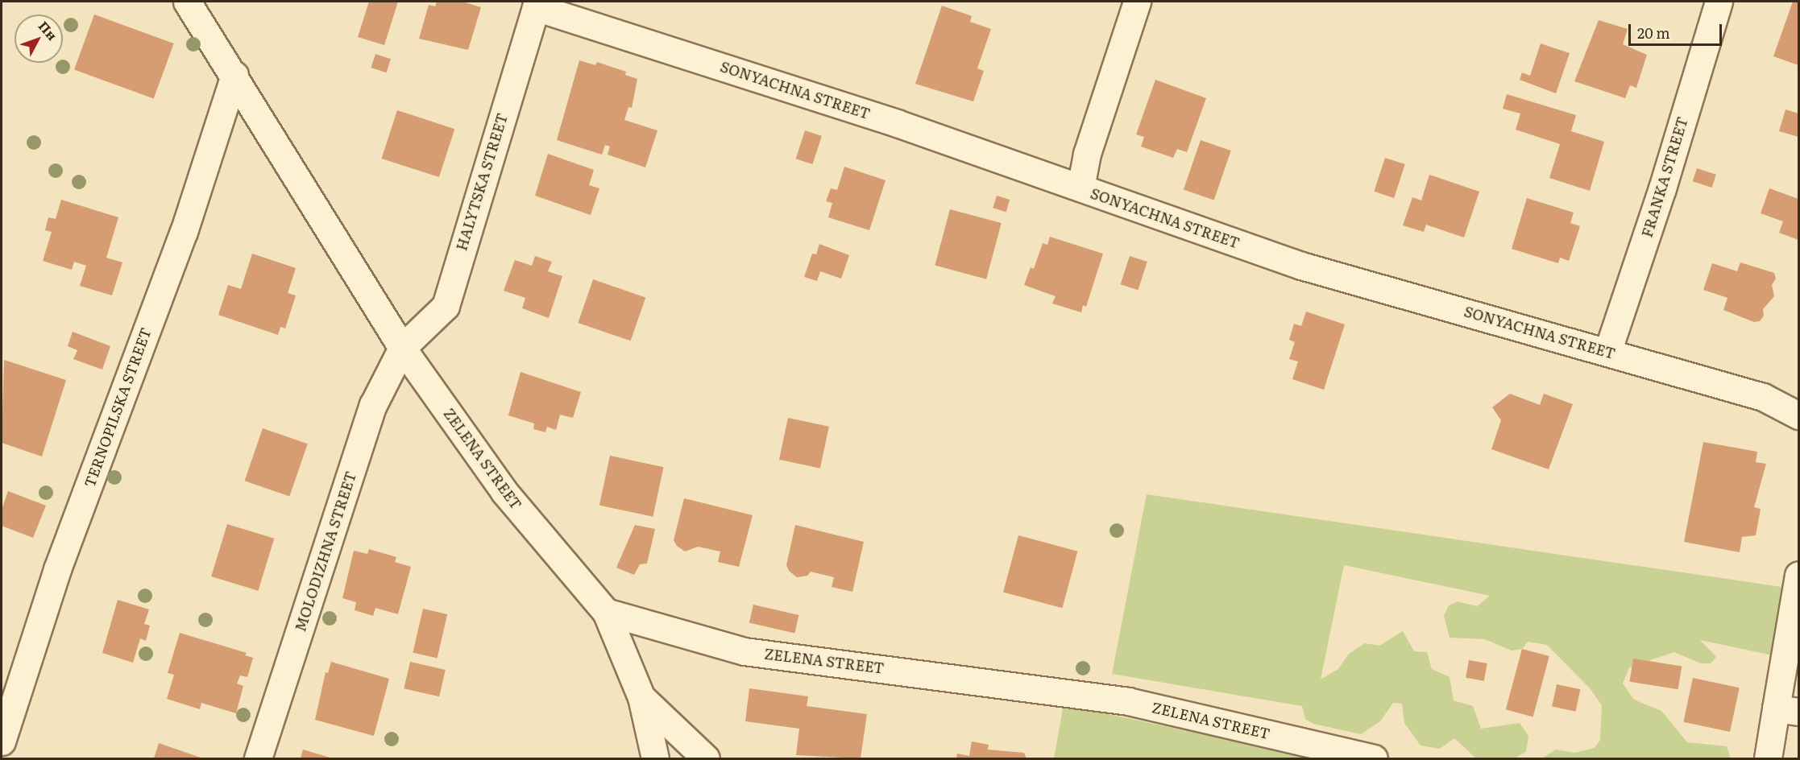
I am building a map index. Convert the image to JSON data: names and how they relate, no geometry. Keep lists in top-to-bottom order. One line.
{"streets":{"street":["SONYACHNA STREET","FRANKA STREET","HALYTSKA STREET","TERNOPILSKA STREET","ZELENA STREET","MOLODIZHNA STREET"]},"crossings":[["SONYACHNA STREET","FRANKA STREET"],["SONYACHNA STREET","HALYTSKA STREET"],["HALYTSKA STREET","ZELENA STREET"],["HALYTSKA STREET","MOLODIZHNA STREET"],["TERNOPILSKA STREET","ZELENA STREET"],["ZELENA STREET","MOLODIZHNA STREET"]],"scale_bar":"20 m","north":"top right"}
